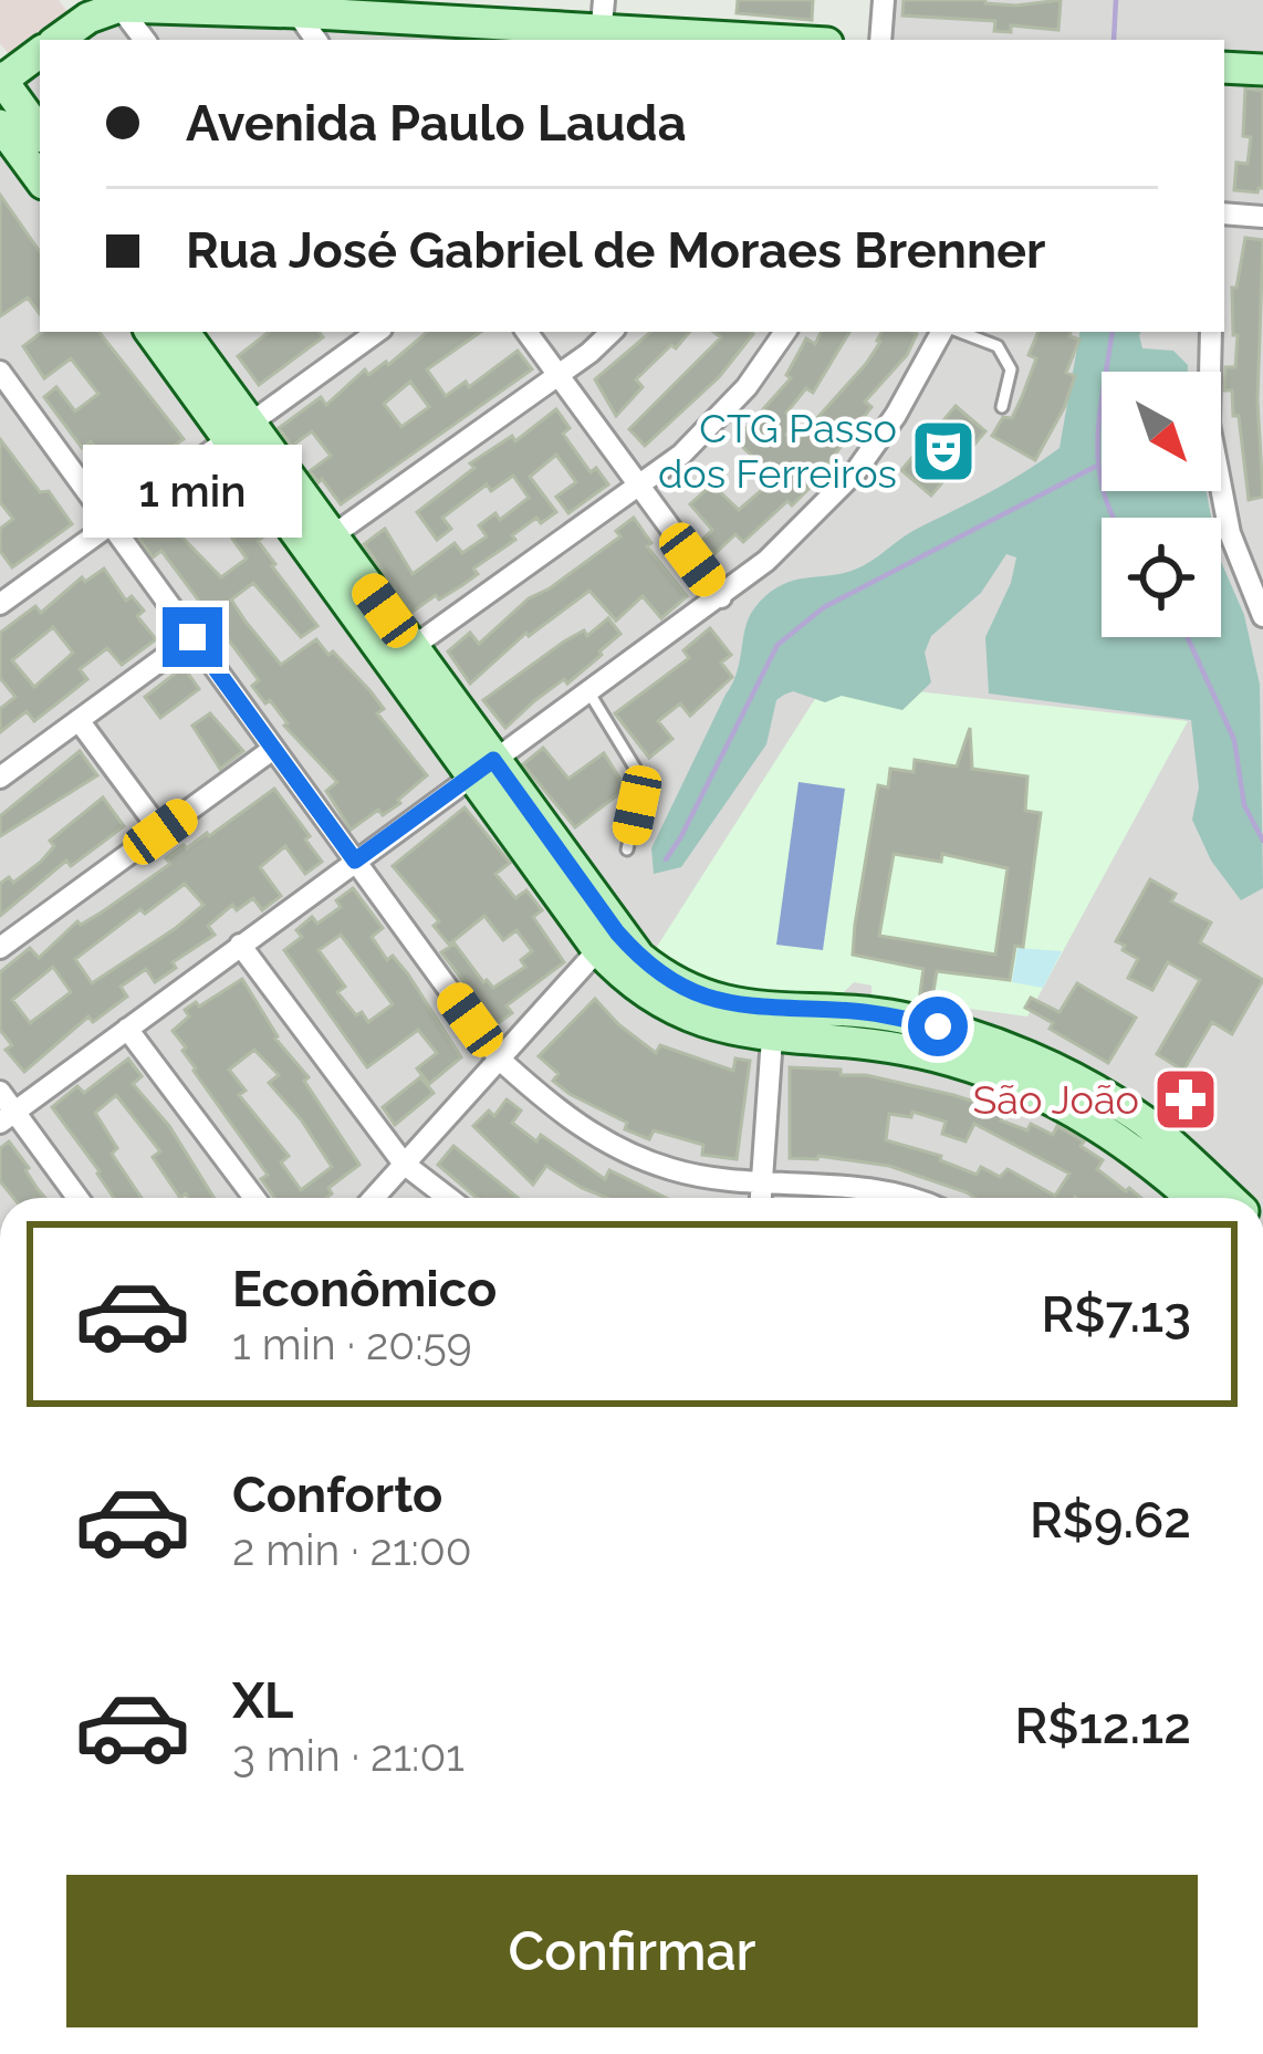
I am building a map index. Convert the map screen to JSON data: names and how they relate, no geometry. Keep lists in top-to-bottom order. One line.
{"places":{"theatre":["CTG Passo dos Ferreiros"],"pharmacy":["São João"]},"north":"bottom right","page":{"banner":["Avenida Paulo Lauda","Rua José Gabriel de Moraes Brenner"],"bubble":"1 min","list":[{"name":"Econômico","note":"1 min · 20:59","value":"R$7.13"},{"name":"Conforto","note":"2 min · 21:00","value":"R$9.62"},{"name":"XL","note":"3 min · 21:01","value":"R$12.12"}],"buttons":"Confirmar"}}
